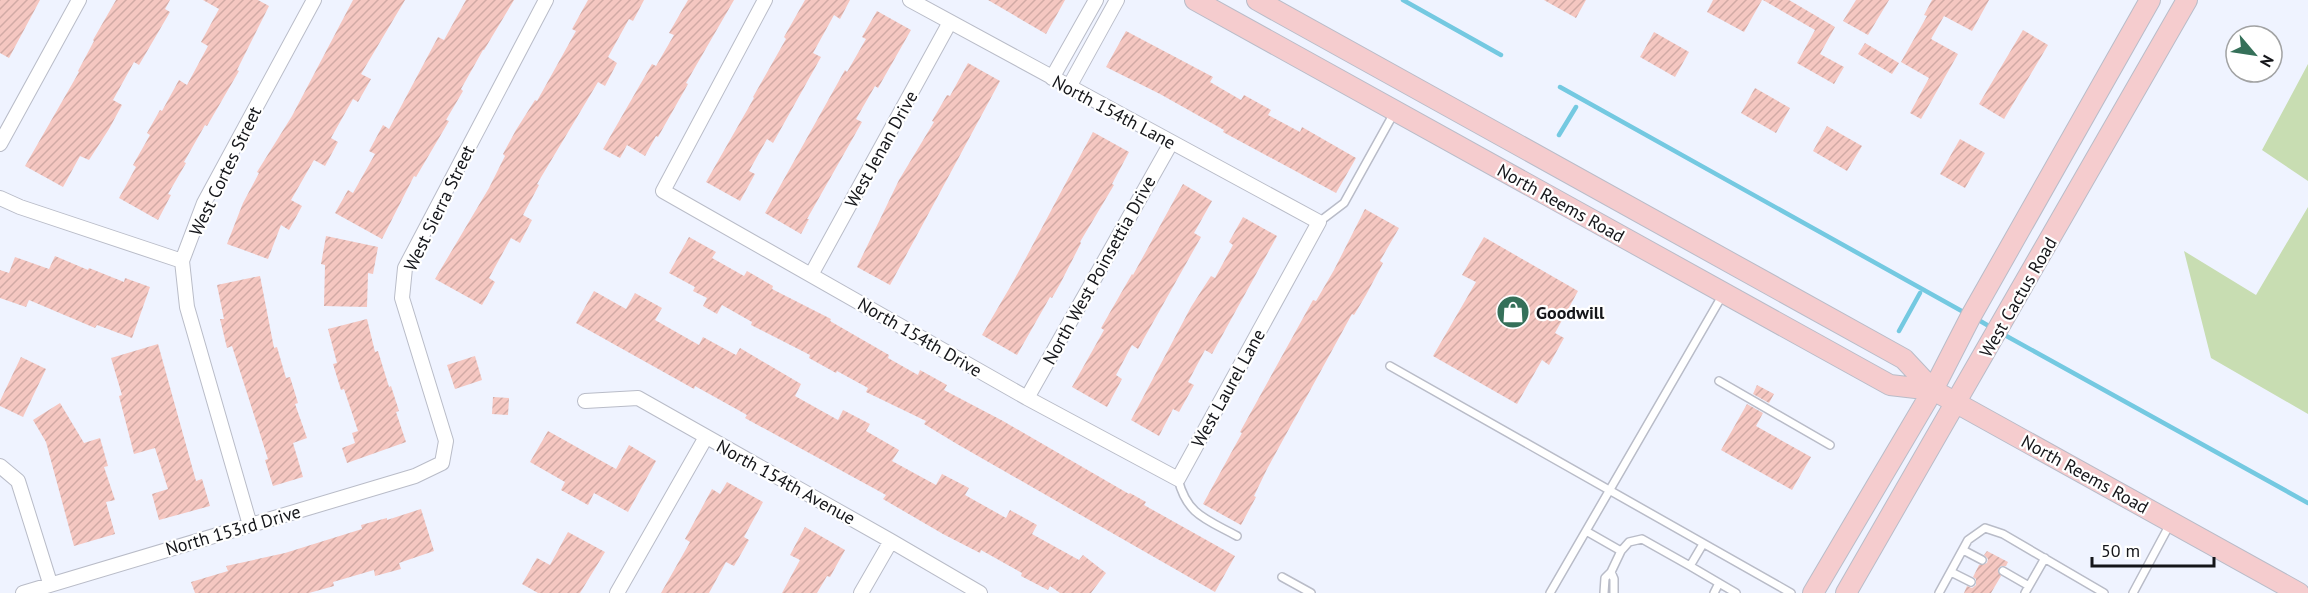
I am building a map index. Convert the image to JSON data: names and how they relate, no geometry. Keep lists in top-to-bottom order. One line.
{"streets":{"main road":["North Reems Road","West Cactus Road"],"street":["North 154th Lane","West Jenan Drive","West Cortes Street","West Sierra Street","North West Poinsettia Drive","North 154th Drive","West Laurel Lane","North 154th Avenue","North 153rd Drive"]},"crossings":[["North 154th Lane","West Jenan Drive"],["North 154th Lane","North West Poinsettia Drive"],["North 154th Lane","West Laurel Lane"],["West Jenan Drive","North 154th Drive"],["West Cortes Street","North 153rd Drive"],["North Reems Road","West Cactus Road"],["West Sierra Street","North 153rd Drive"],["North West Poinsettia Drive","North 154th Drive"],["North 154th Drive","West Laurel Lane"]],"places":{"shop":["Goodwill"]},"scale_bar":"50 m","north":"bottom right"}
